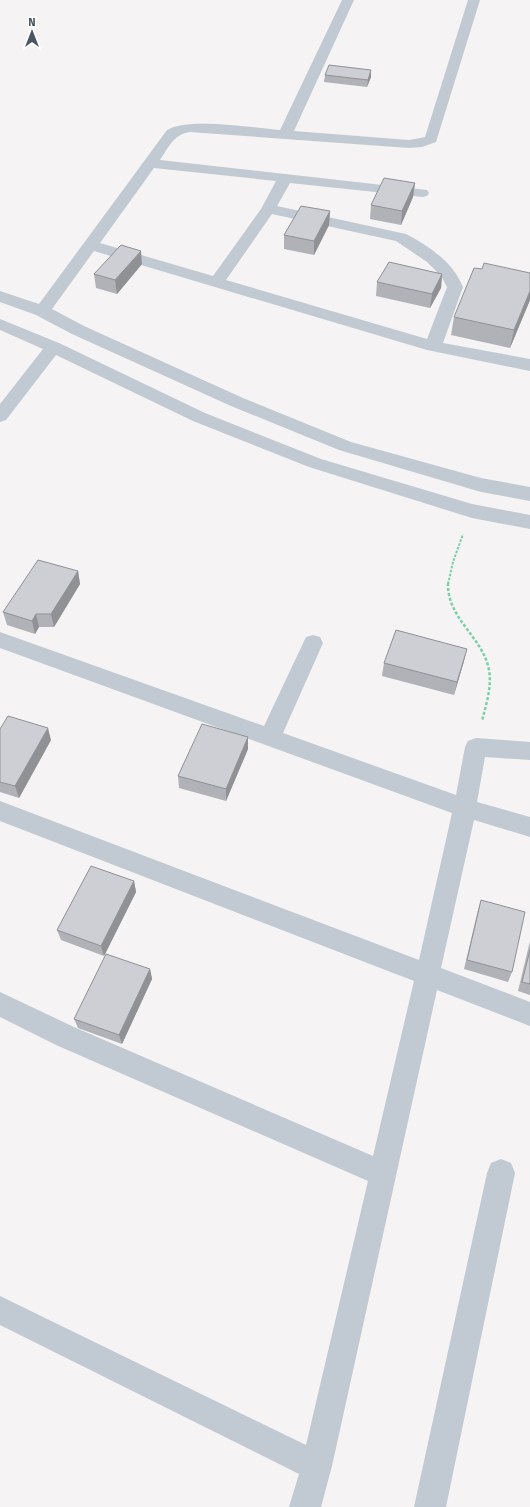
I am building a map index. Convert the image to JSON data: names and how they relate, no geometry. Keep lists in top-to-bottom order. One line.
{"north":"top"}
